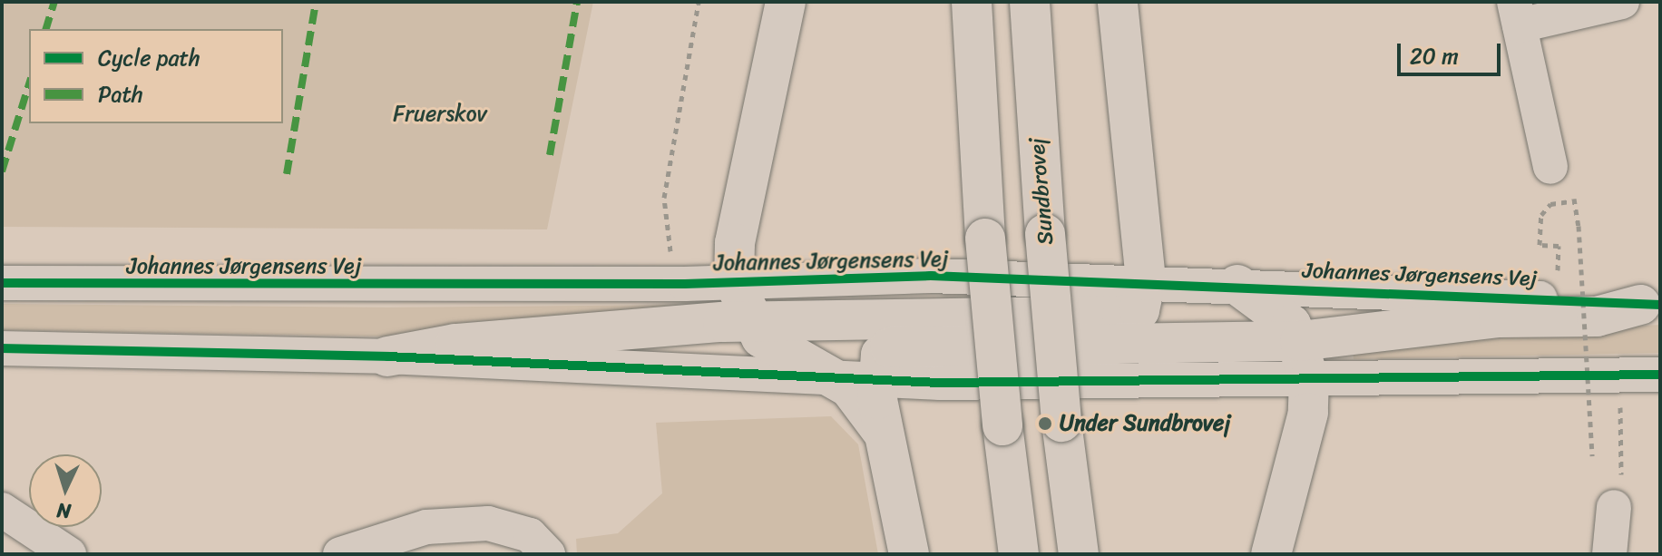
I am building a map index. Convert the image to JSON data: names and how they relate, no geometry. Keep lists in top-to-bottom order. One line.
{"streets":{"main road":["Sundbrovej"],"street":["Johannes Jørgensens Vej"]},"parks":["Fruerskov"],"places":["Under Sundbrovej"],"legend":["Cycle path","Path"],"scale_bar":"20 m","north":"bottom"}
